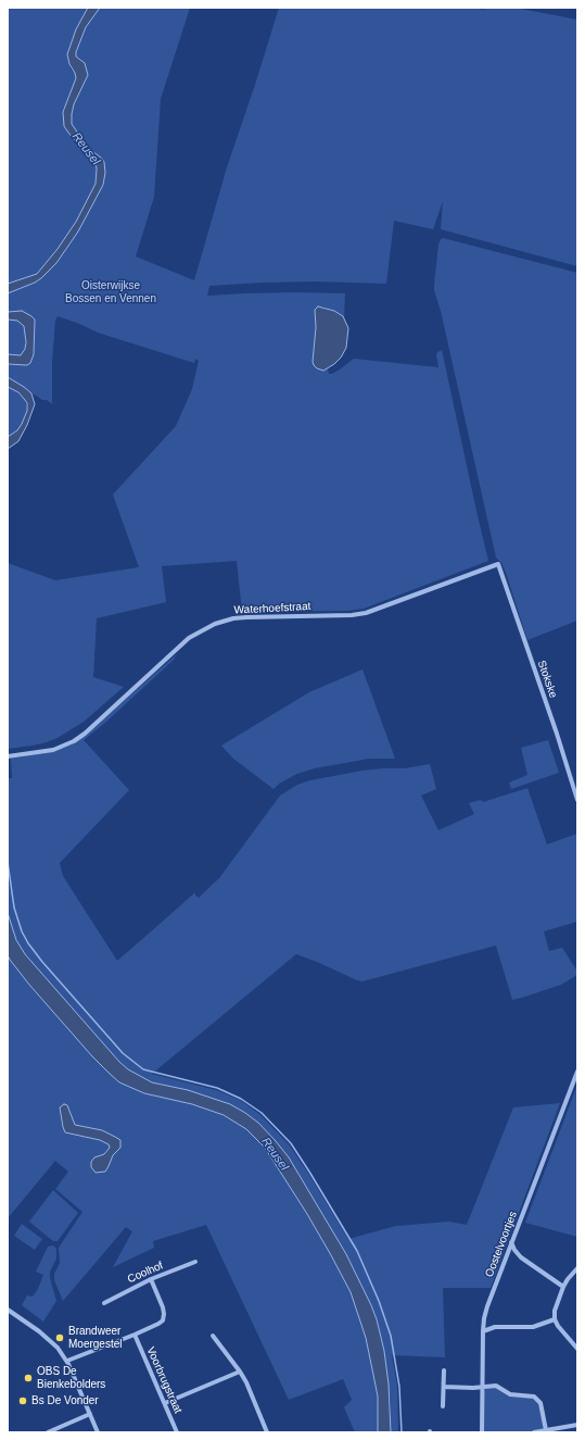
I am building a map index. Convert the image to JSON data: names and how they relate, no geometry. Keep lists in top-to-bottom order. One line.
{"streets":{"street":["Waterhoefstraat","Stokske","Oostelvoortjes","Coolhof","Voorbrugstraat"]},"crossings":[["Waterhoefstraat","Stokske"]],"water":["Reusel"],"parks":["Oisterwijkse Bossen en Vennen"],"places":["Brandweer Moergestel","OBS De Bienkebolders","Bs De Vonder"]}
